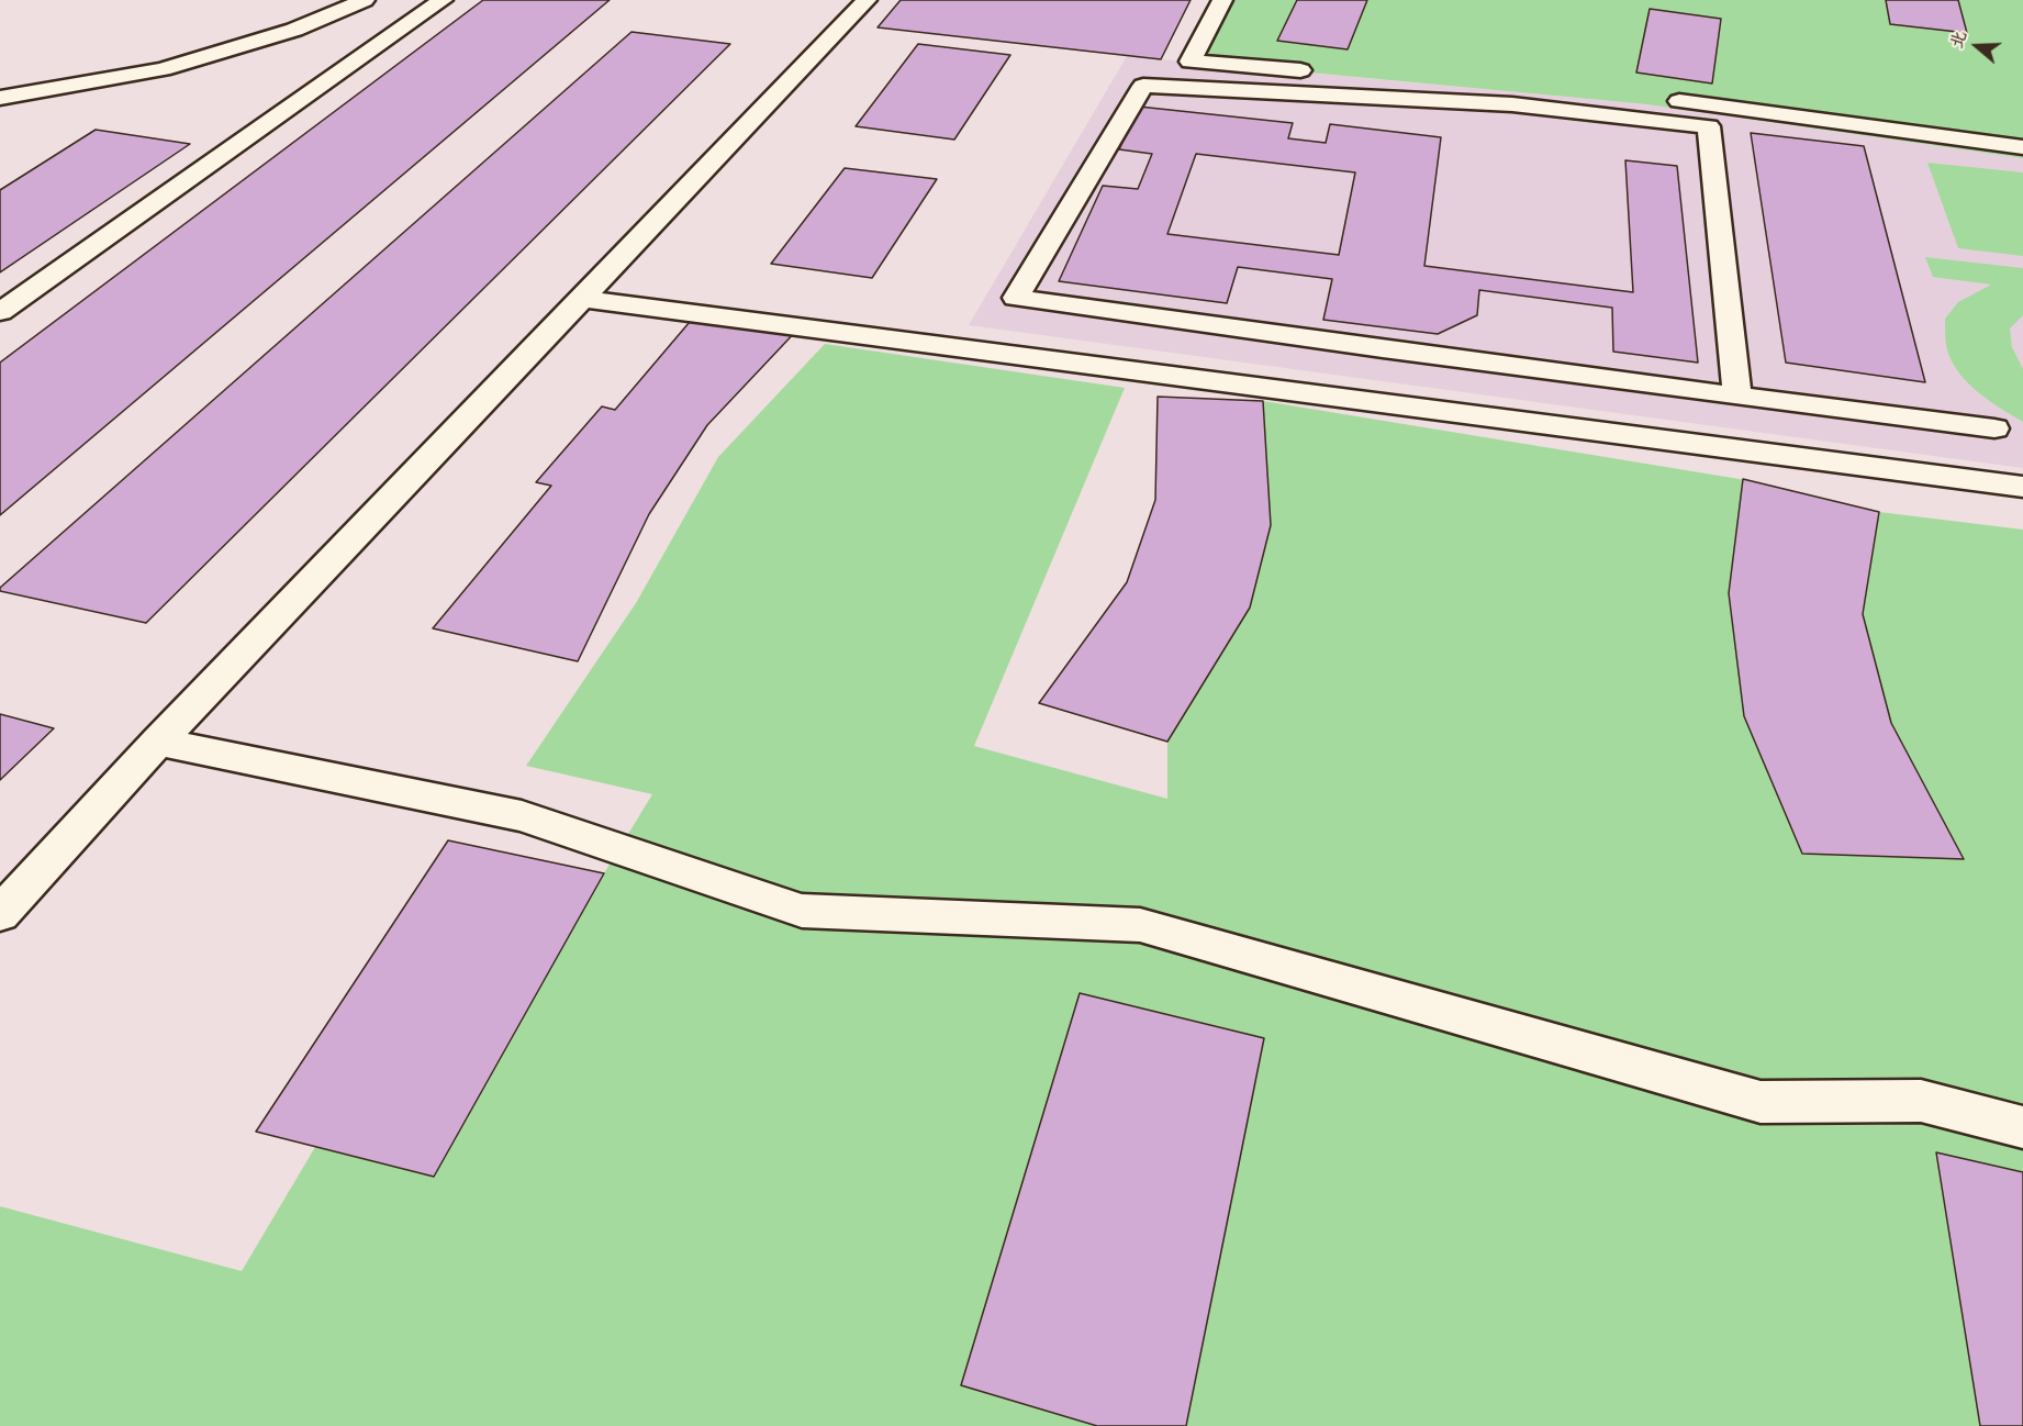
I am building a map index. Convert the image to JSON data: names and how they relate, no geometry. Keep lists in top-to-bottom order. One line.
{"north":"left"}
